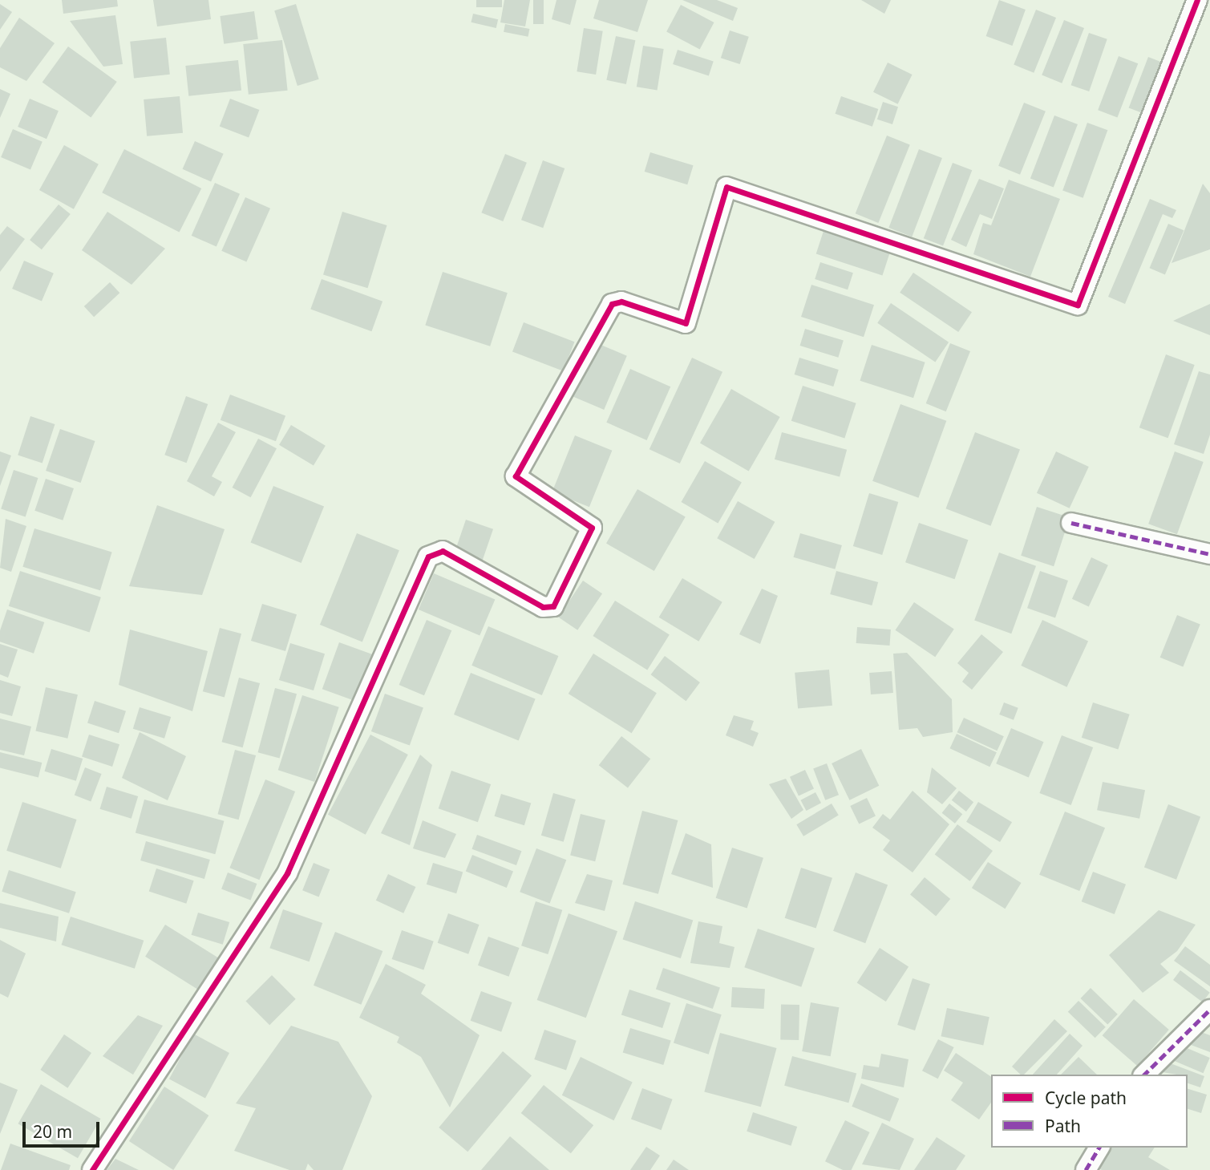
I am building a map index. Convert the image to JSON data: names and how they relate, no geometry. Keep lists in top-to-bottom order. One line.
{"legend":["Cycle path","Path"],"scale_bar":"20 m"}
